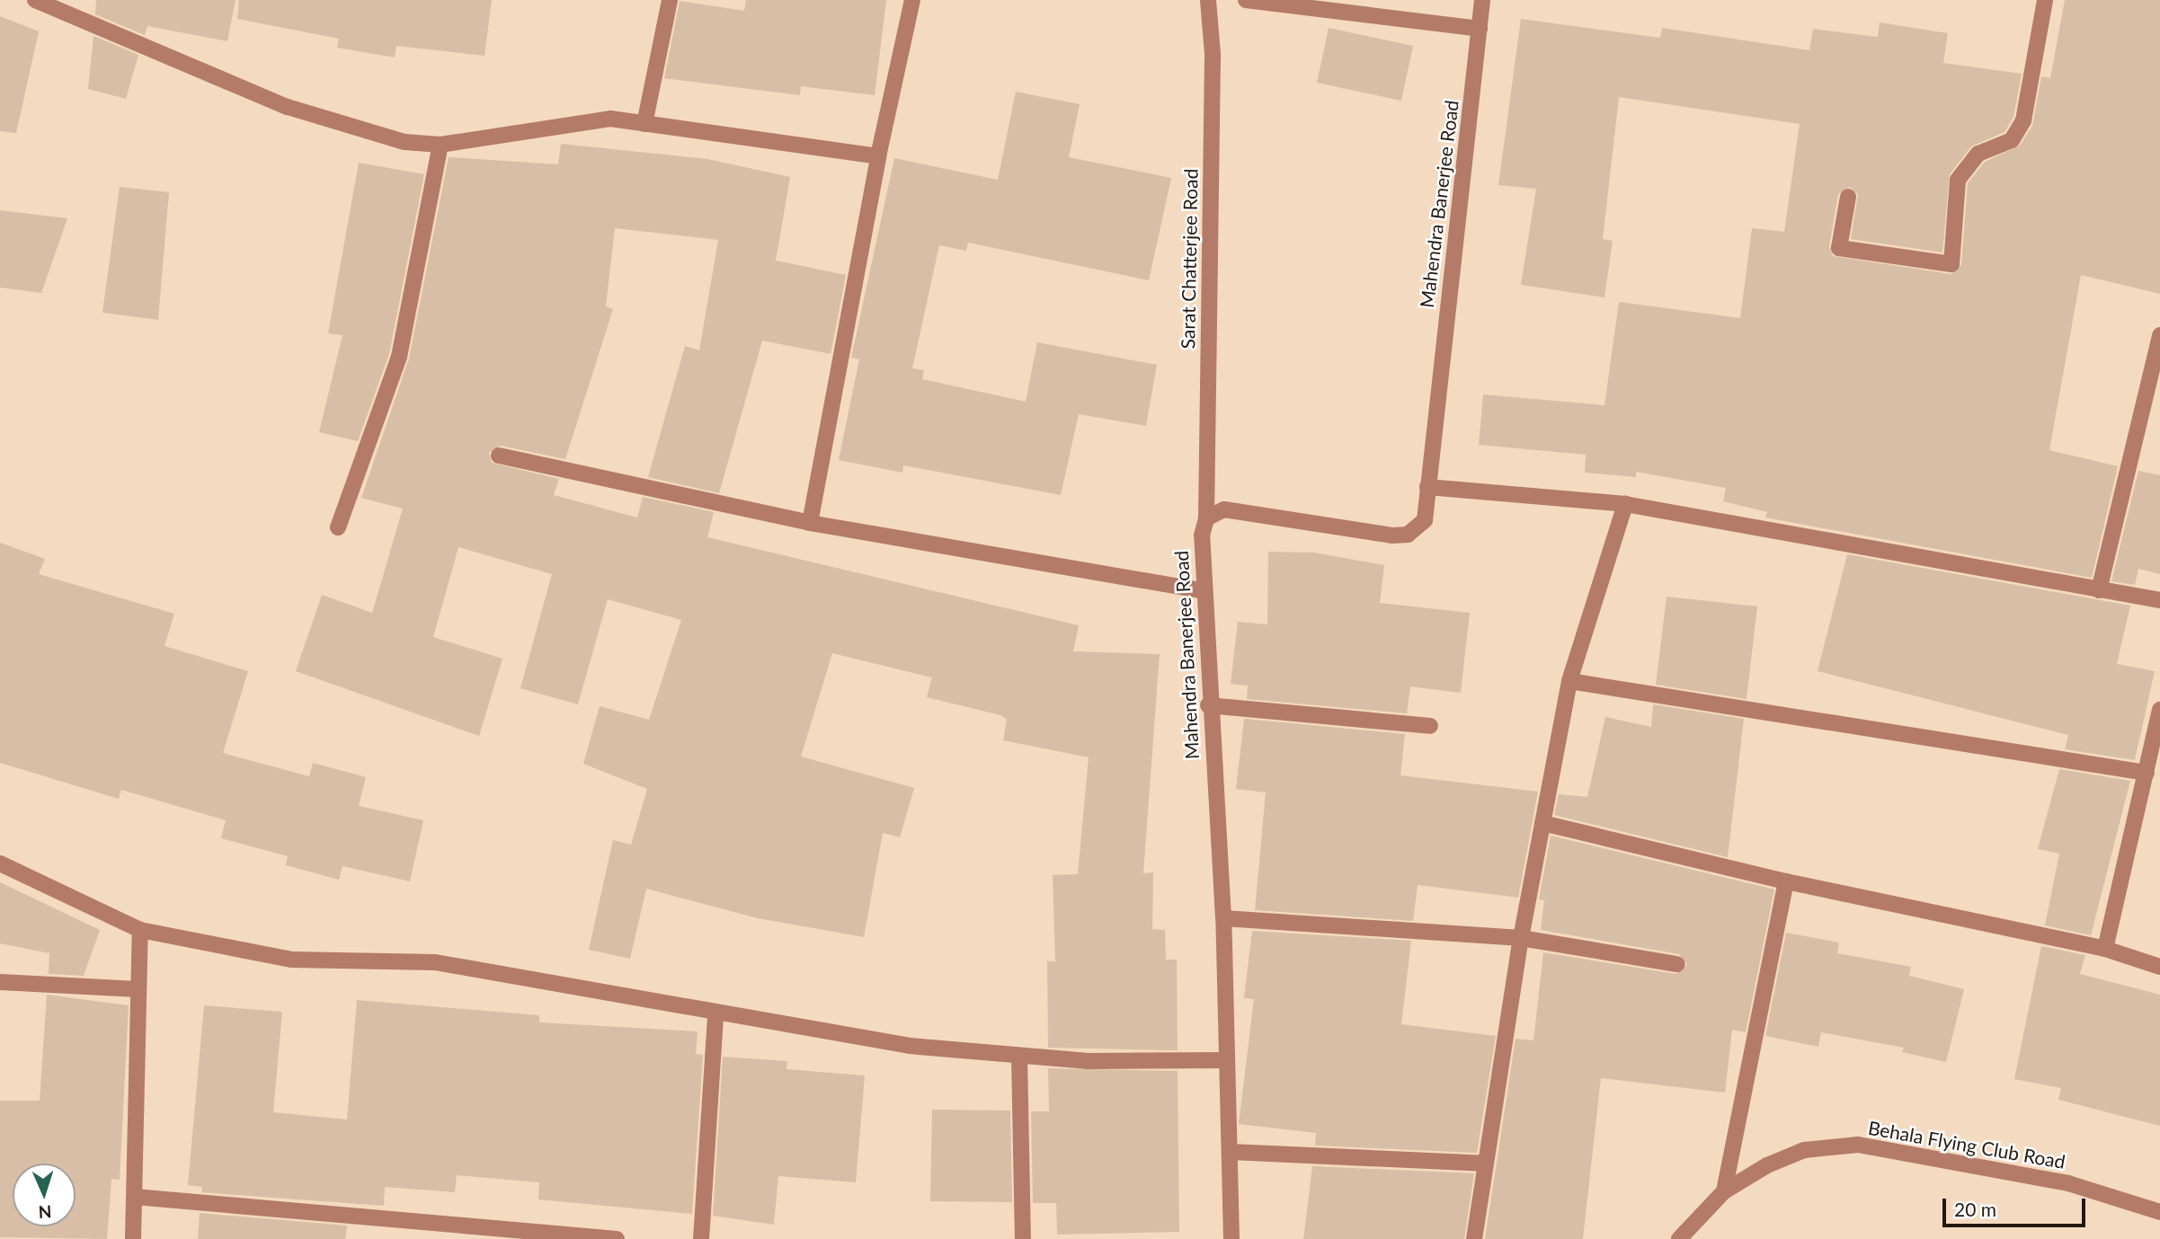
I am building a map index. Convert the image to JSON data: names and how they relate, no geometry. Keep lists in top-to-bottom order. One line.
{"streets":{"street":["Mahendra Banerjee Road","Sarat Chatterjee Road","Behala Flying Club Road"]},"crossings":[["Mahendra Banerjee Road","Sarat Chatterjee Road"]],"scale_bar":"20 m","north":"bottom"}
